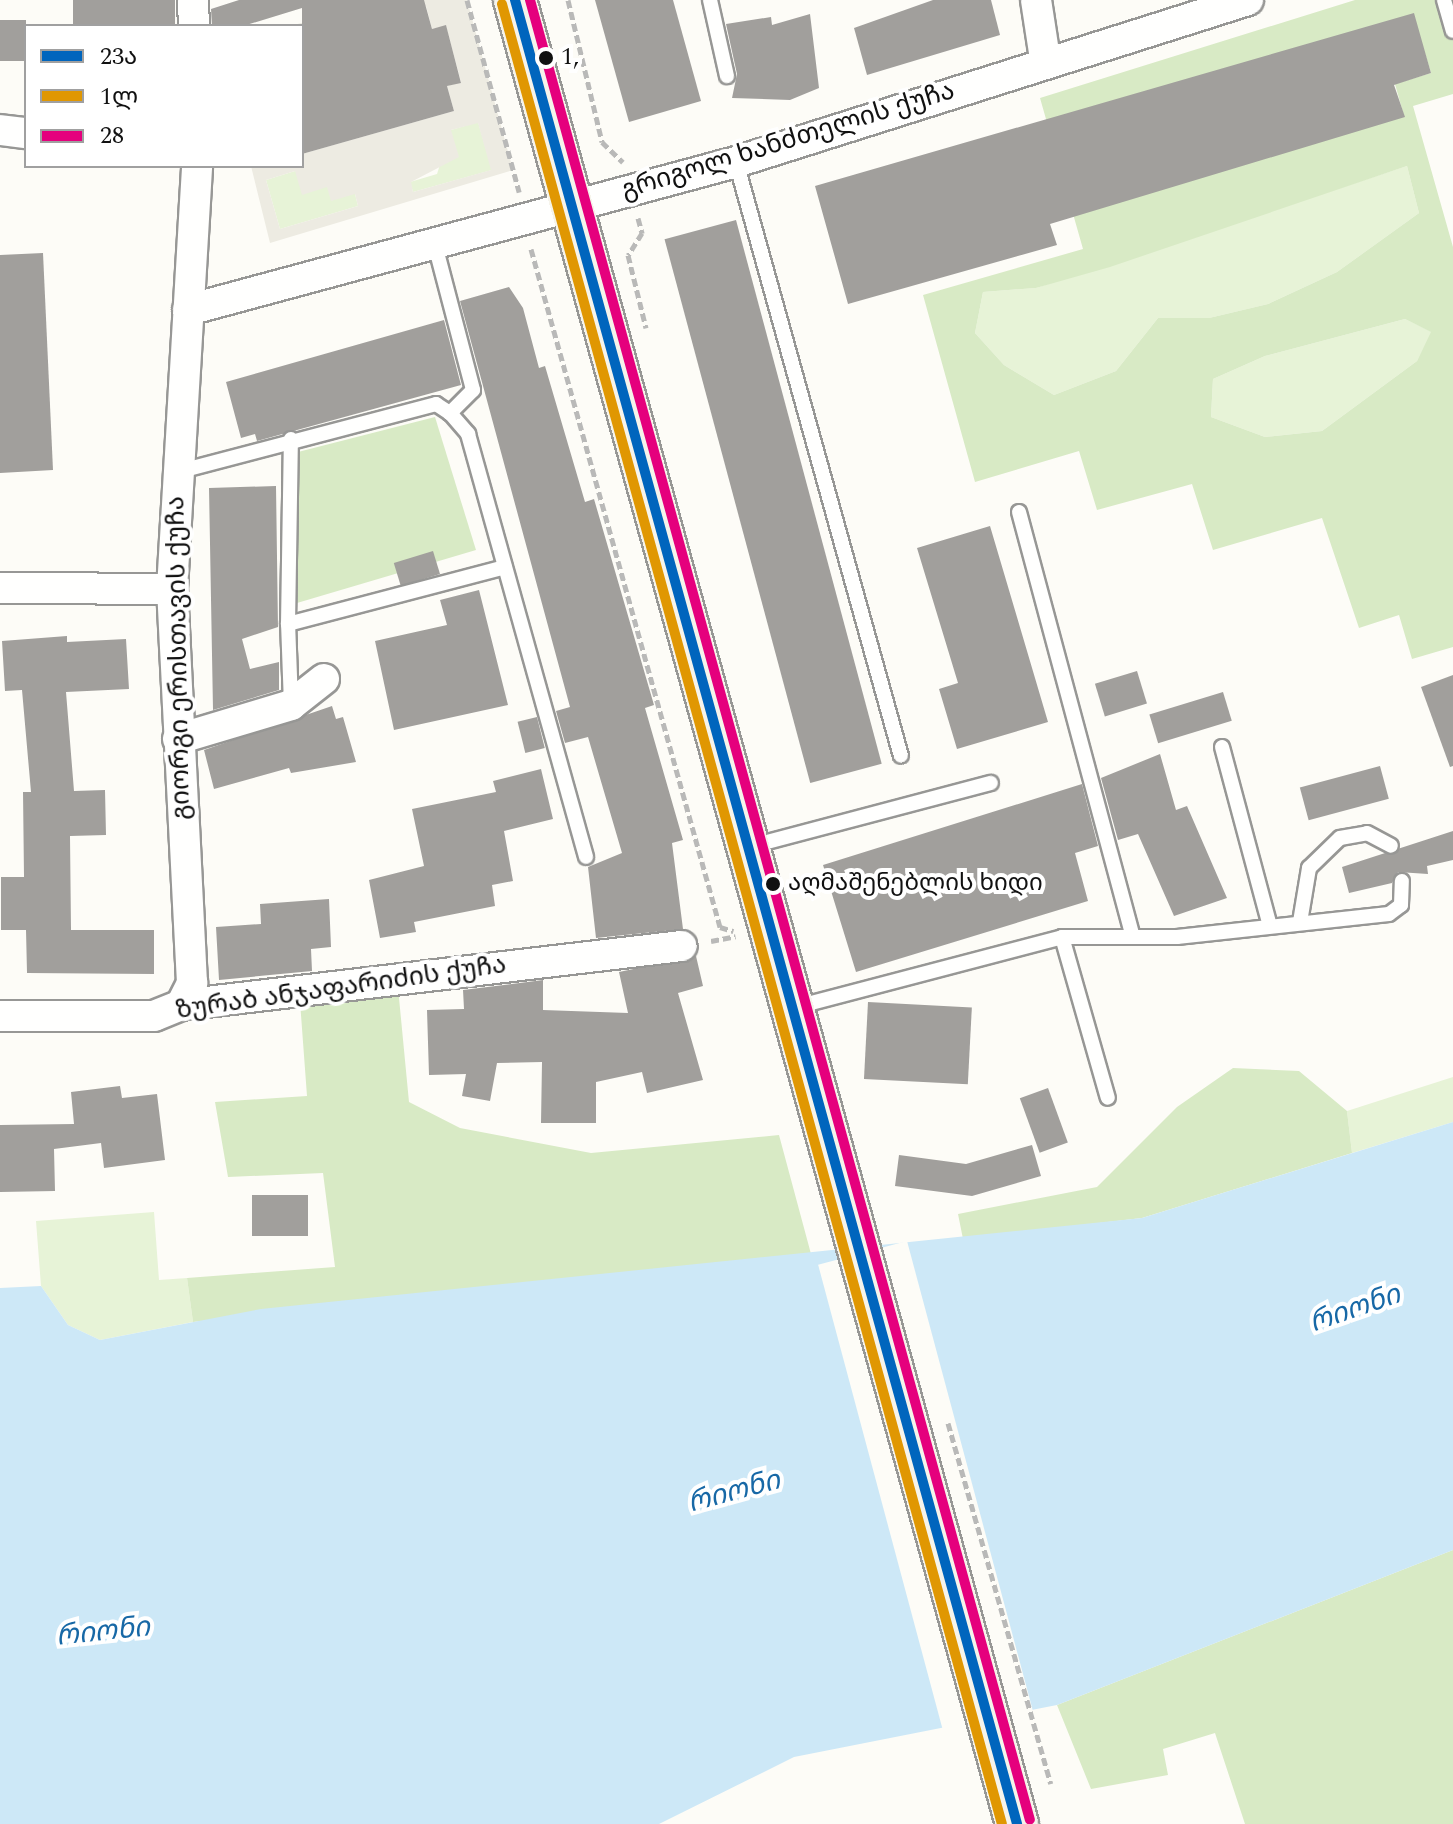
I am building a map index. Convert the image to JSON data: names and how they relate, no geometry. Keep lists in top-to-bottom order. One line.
{"streets":{"street":["გრიგოლ ხანძთელის ქუჩა","გიორგი ერისთავის ქუჩა","ზურაბ ანჯაფარიძის ქუჩა"]},"crossings":[["გრიგოლ ხანძთელის ქუჩა","გიორგი ერისთავის ქუჩა"],["გიორგი ერისთავის ქუჩა","ზურაბ ანჯაფარიძის ქუჩა"]],"water":["რიონი"],"places":["1,","აღმაშენებლის ხიდი"],"lines":["transit line 23ა","transit line 28","transit line 1ლ"],"legend":["23ა","1ლ","28"]}
